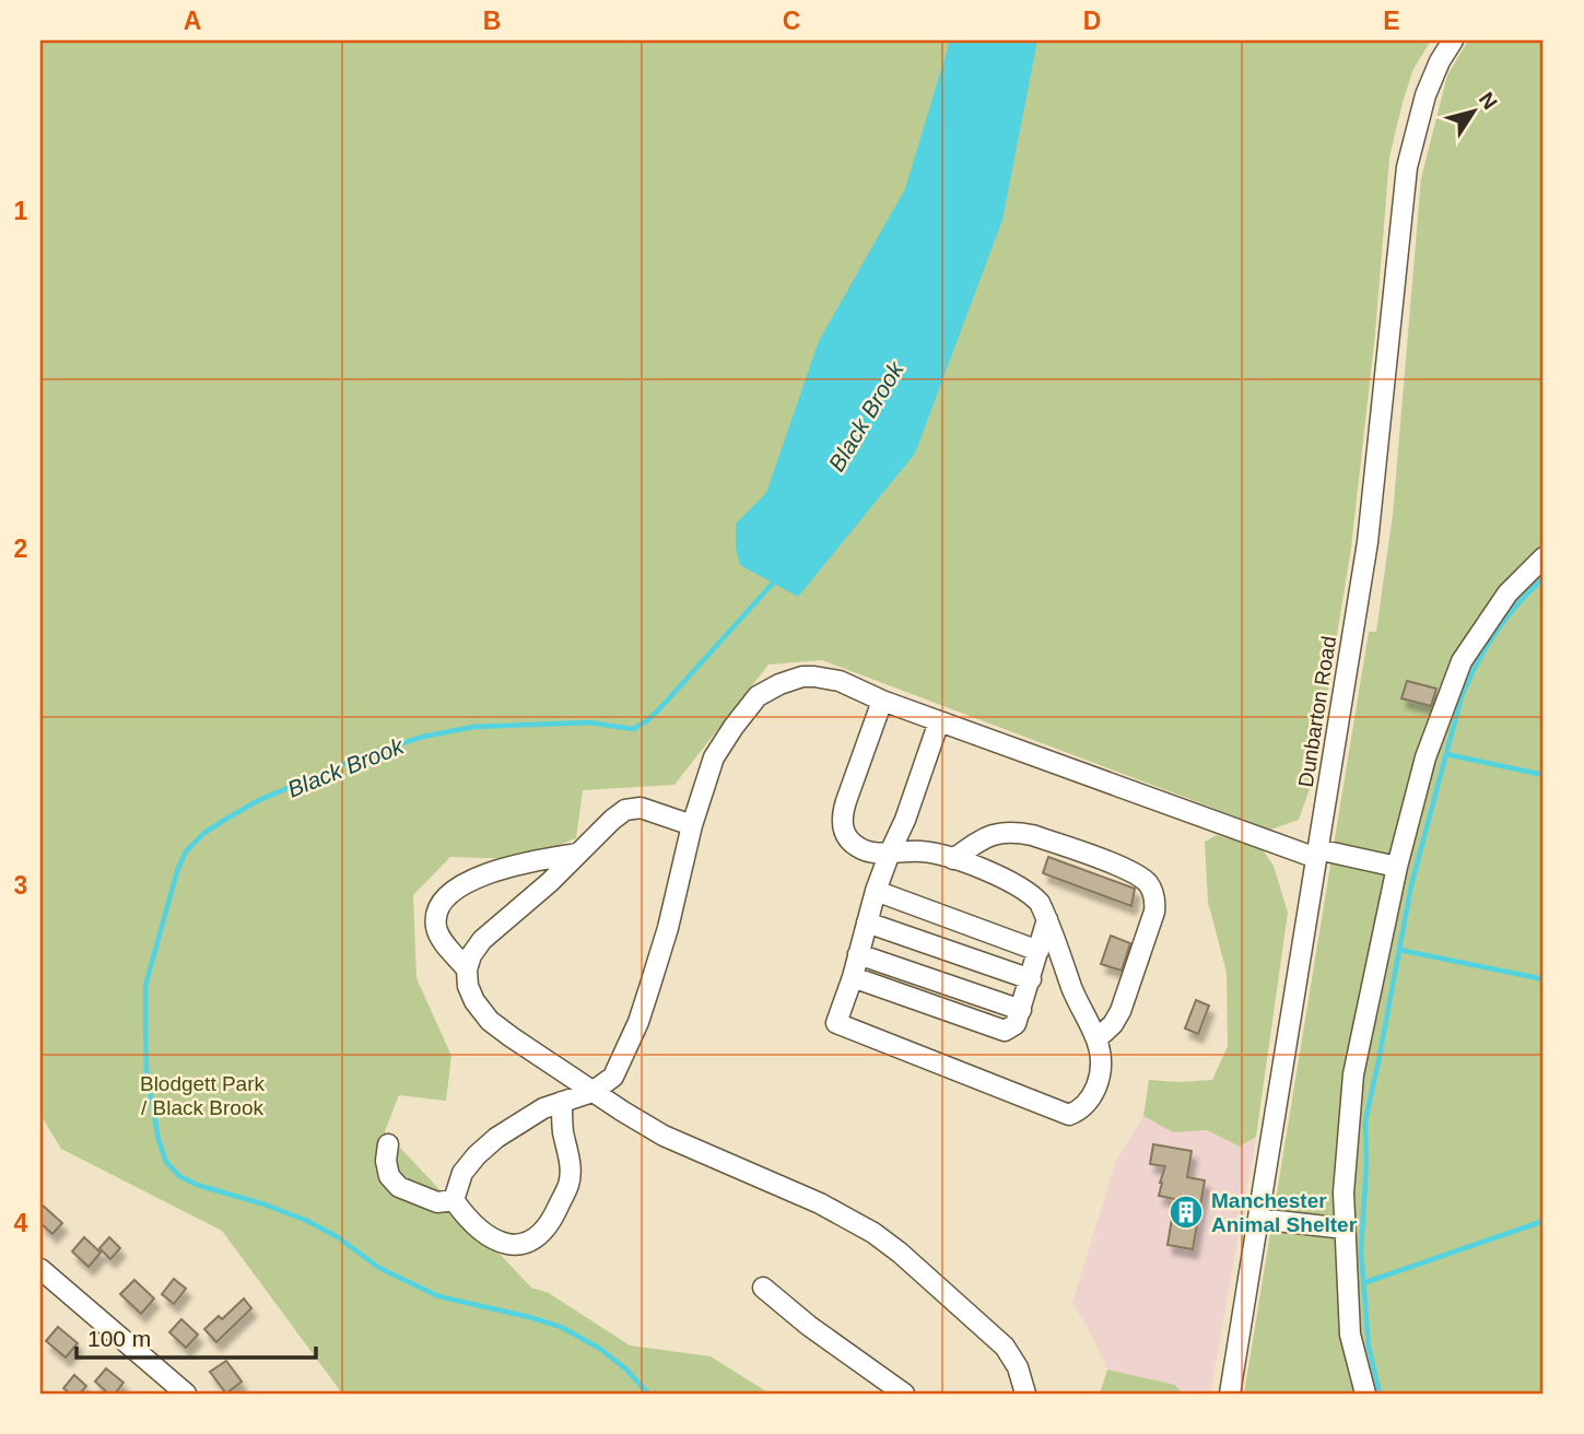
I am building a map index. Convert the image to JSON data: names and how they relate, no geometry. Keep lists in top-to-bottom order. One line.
{"streets":{"street":["Dunbarton Road"]},"water":["Black Brook"],"parks":["Blodgett Park / Black Brook"],"places":{"building":["Manchester Animal Shelter"]},"scale_bar":"100 m","north":"top right","grid":{"columns":["A","B","C","D","E"],"rows":["1","2","3","4"]}}
